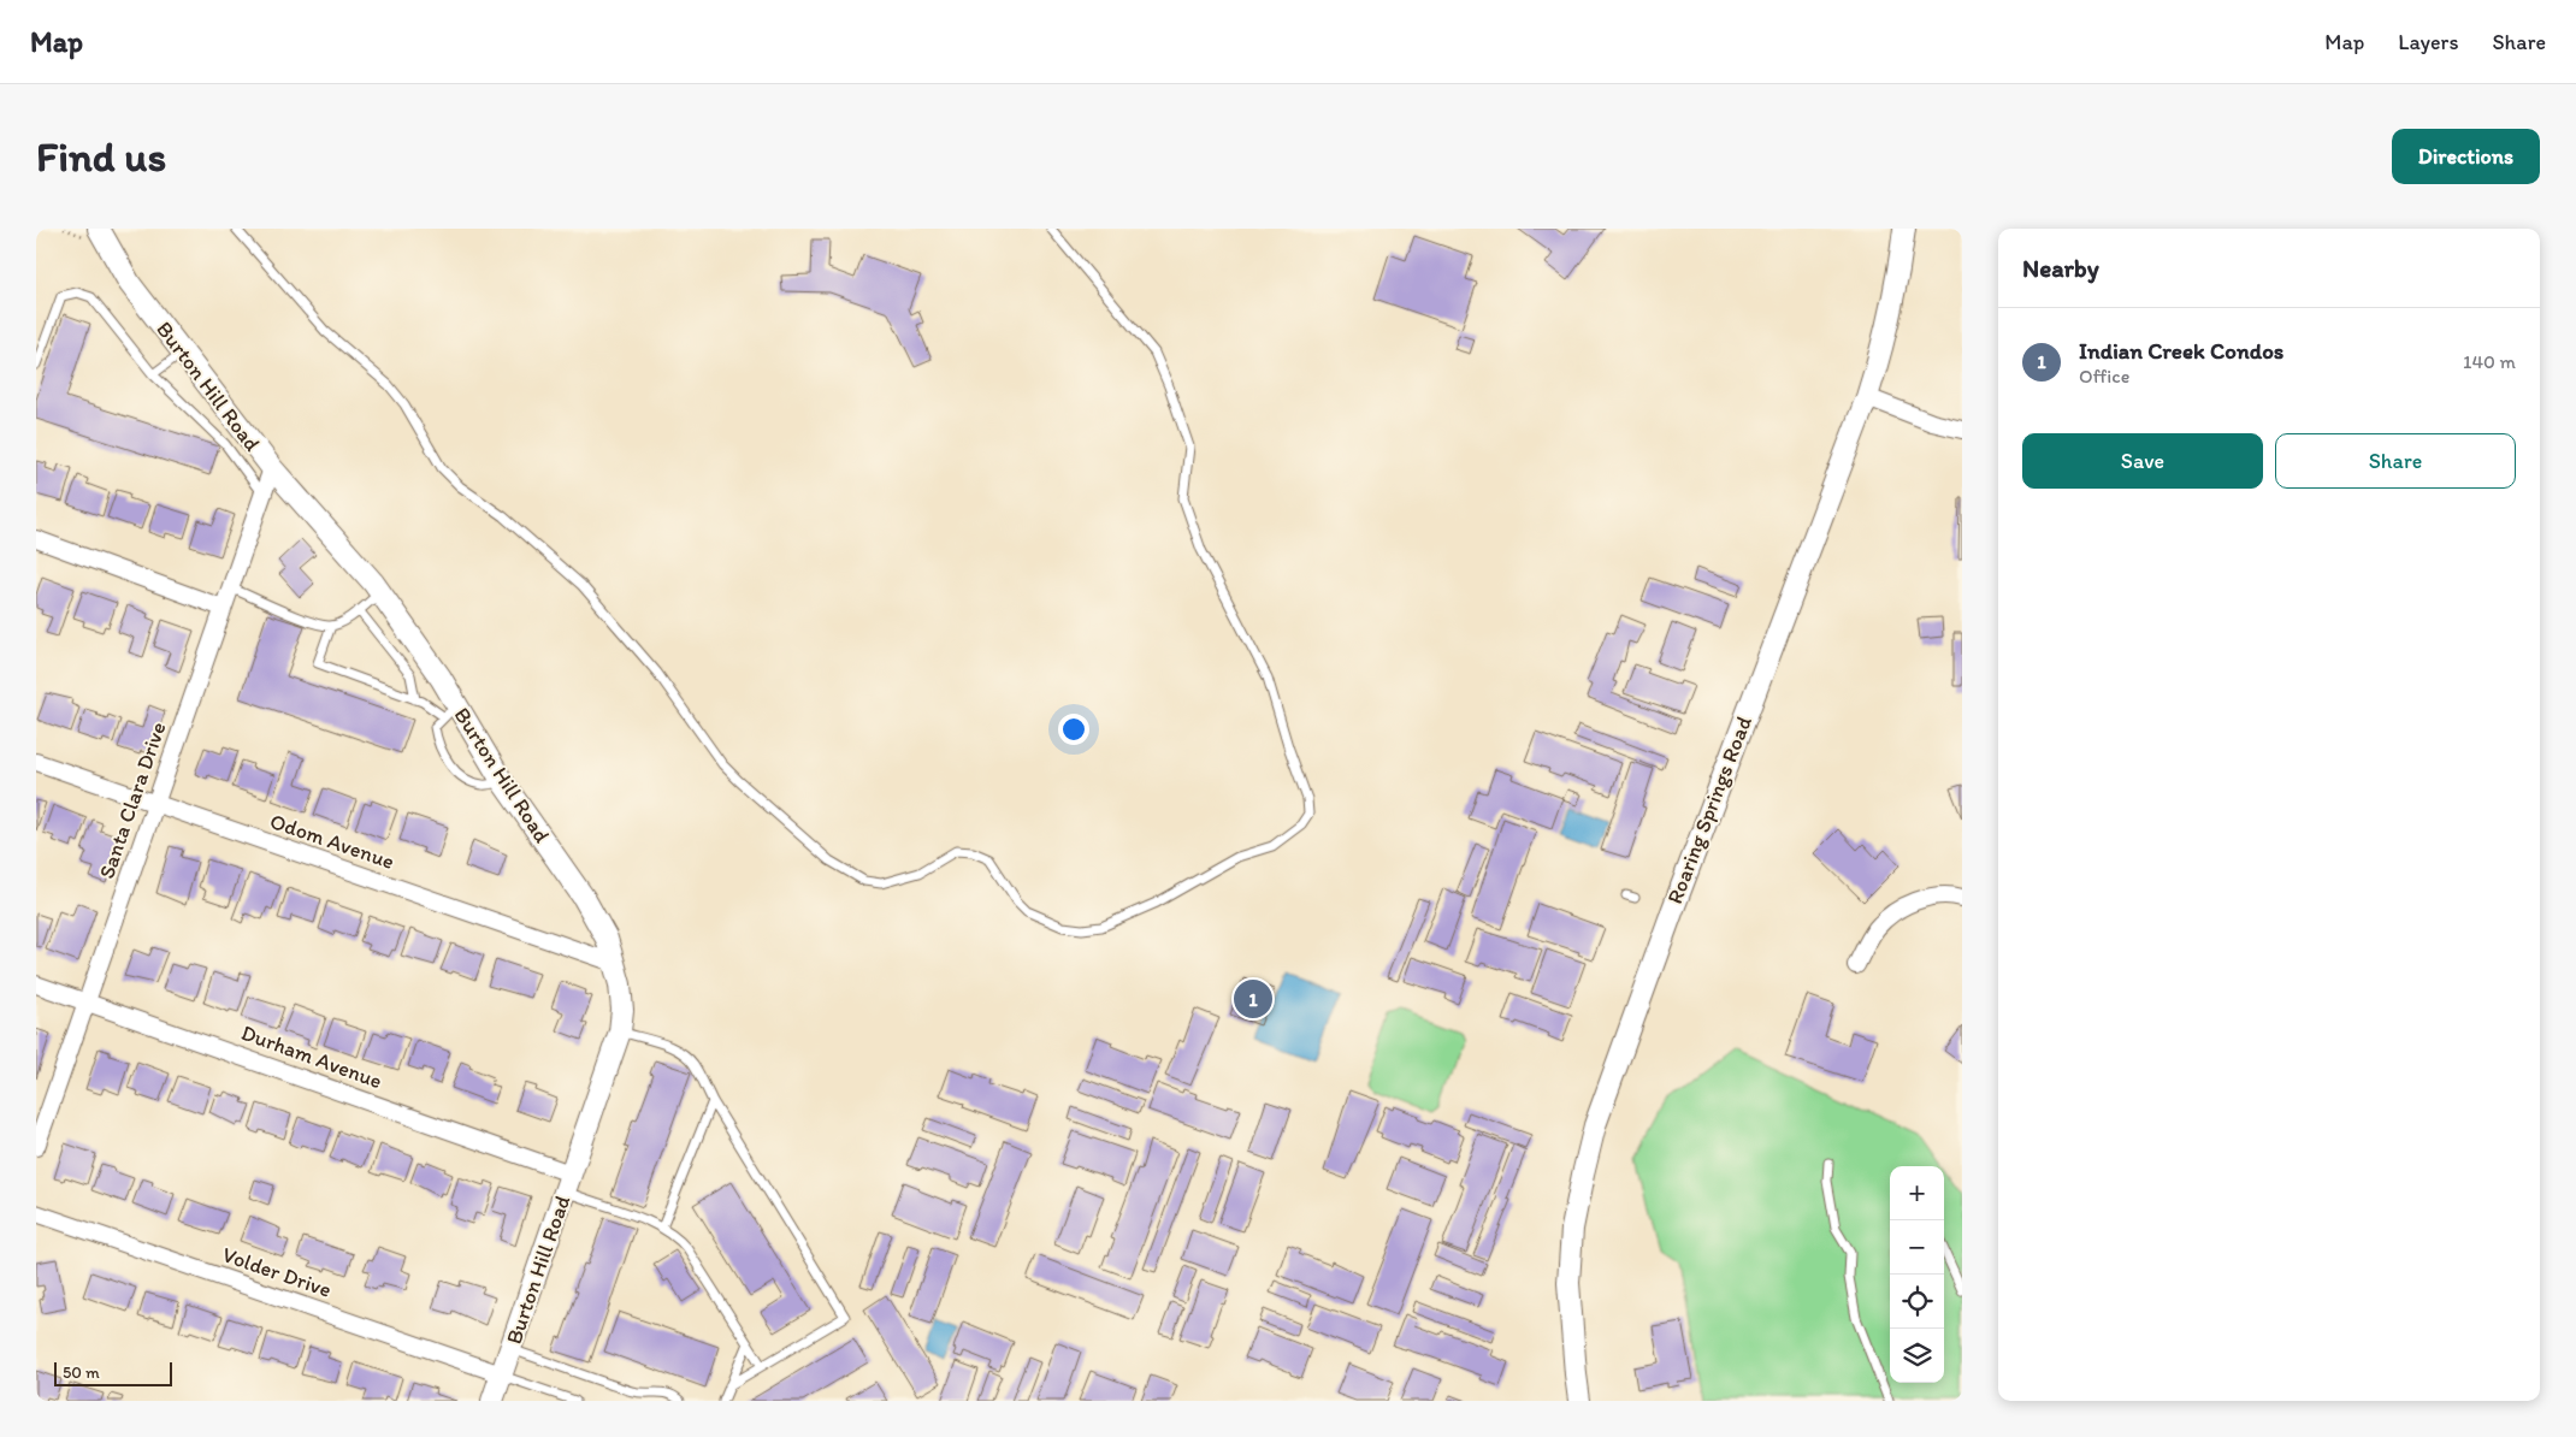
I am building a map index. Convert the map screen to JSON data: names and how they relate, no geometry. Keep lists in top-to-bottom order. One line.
{"streets":{"street":["Burton Hill Road","Santa Clara Drive","Roaring Springs Road","Odom Avenue","Durham Avenue","Volder Drive"]},"crossings":[["Burton Hill Road","Santa Clara Drive"],["Burton Hill Road","Odom Avenue"],["Burton Hill Road","Durham Avenue"],["Burton Hill Road","Volder Drive"],["Santa Clara Drive","Odom Avenue"],["Santa Clara Drive","Durham Avenue"]],"scale_bar":"50 m","page":{"header":"Map","nav":["Map","Layers","Share"],"buttons":["Directions",["Save","Share"]],"title":"Find us","heading":"Nearby","list":[{"mark":"1","name":"Indian Creek Condos","note":"Office","value":"140 m"}],"pins":"1","map_buttons":["+","−"],"scale":"50 m"}}
